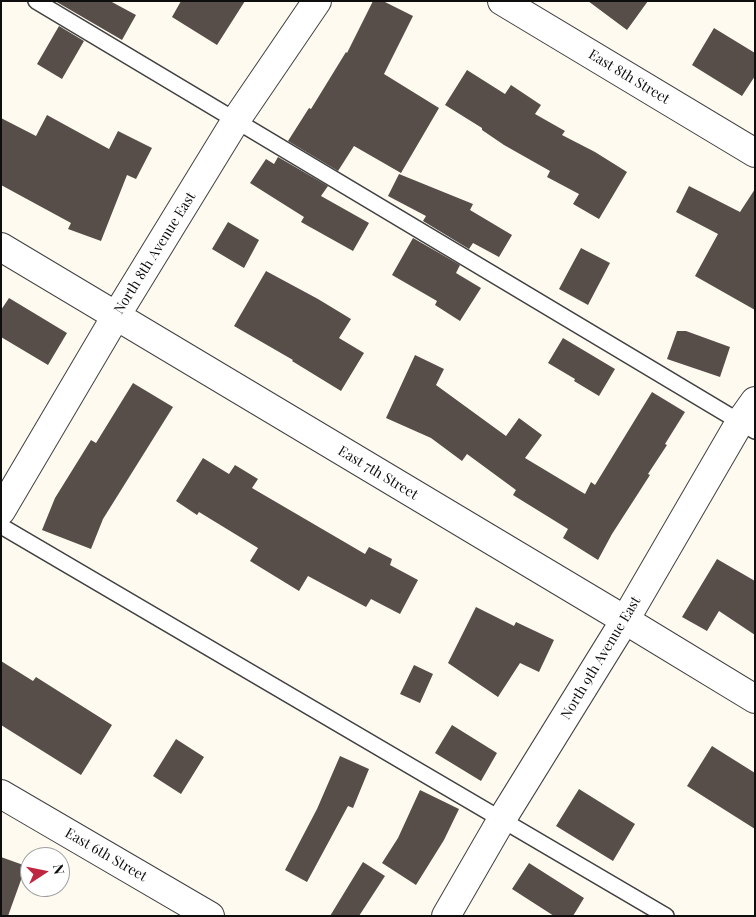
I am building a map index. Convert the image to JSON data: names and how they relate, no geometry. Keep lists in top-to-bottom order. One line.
{"streets":{"street":["East 8th Street","North 8th Avenue East","East 7th Street","North 9th Avenue East","East 6th Street"]},"crossings":[["North 8th Avenue East","East 7th Street"],["East 7th Street","North 9th Avenue East"]],"north":"right"}
